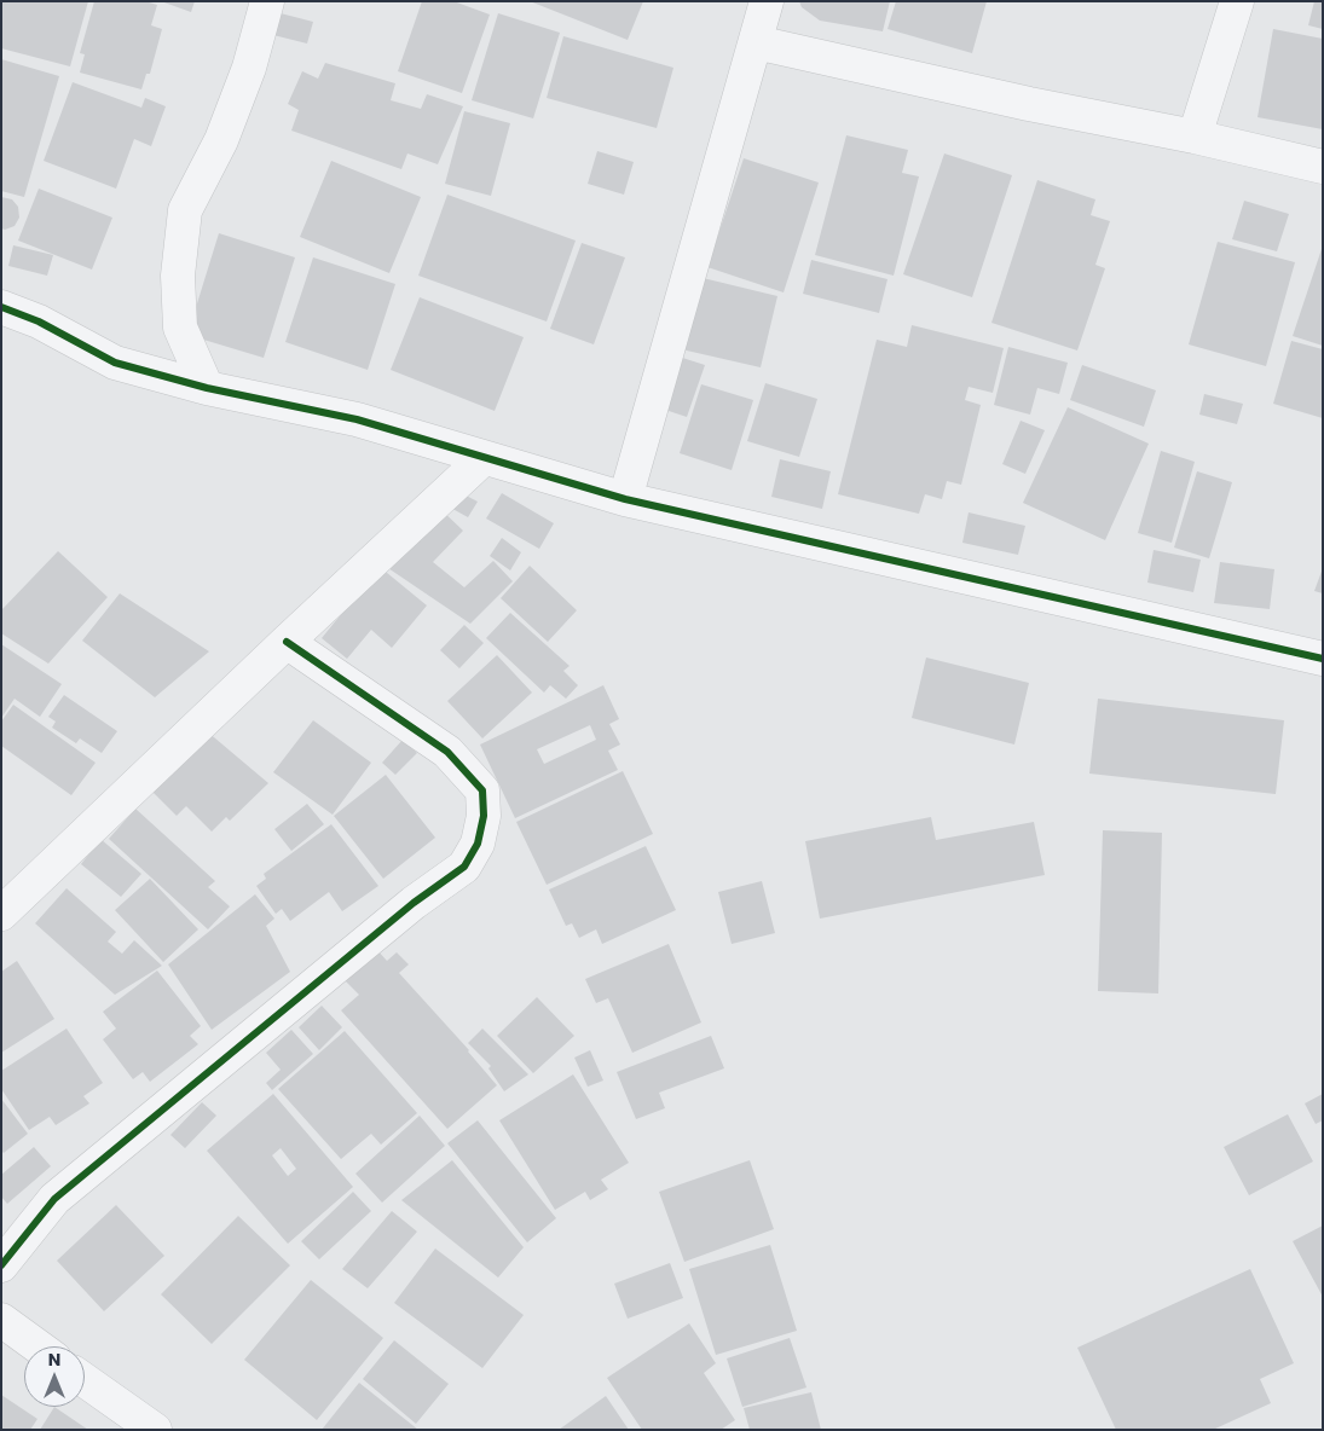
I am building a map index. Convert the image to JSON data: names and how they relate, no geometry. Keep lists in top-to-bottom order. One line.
{"north":"top"}
